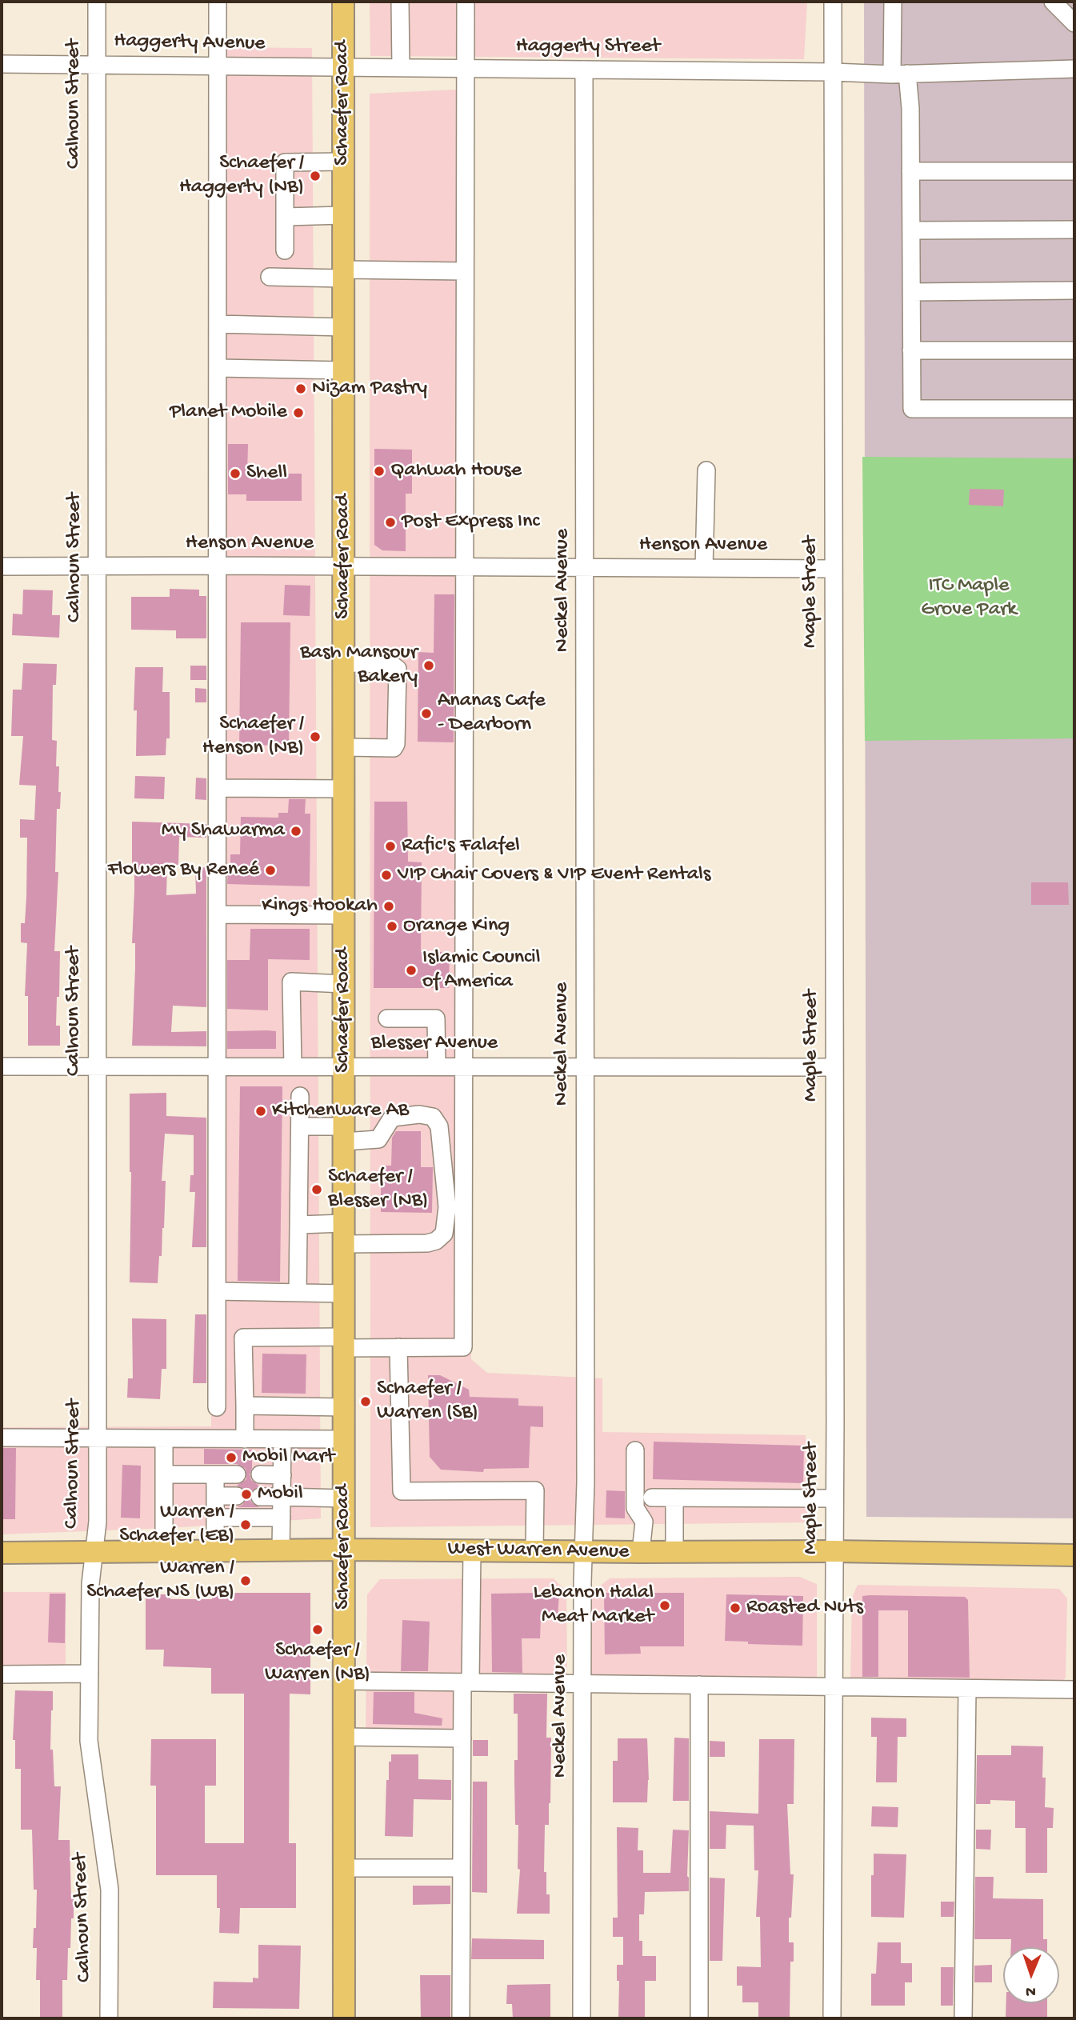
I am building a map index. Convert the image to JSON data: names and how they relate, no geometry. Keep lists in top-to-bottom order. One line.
{"streets":{"main road":["Schaefer Road","West Warren Avenue"],"street":["Haggerty Avenue","Haggerty Street","Calhoun Street","Henson Avenue","Neckel Avenue","Maple Street","Blesser Avenue"]},"crossings":[["Haggerty Avenue","Haggerty Street"],["Haggerty Avenue","Schaefer Road"],["Haggerty Avenue","Calhoun Street"],["Haggerty Street","Schaefer Road"],["Haggerty Street","Neckel Avenue"],["Haggerty Street","Maple Street"],["Schaefer Road","Henson Avenue"],["Schaefer Road","Blesser Avenue"],["Schaefer Road","West Warren Avenue"],["Calhoun Street","Henson Avenue"],["Calhoun Street","Blesser Avenue"],["Calhoun Street","West Warren Avenue"],["Henson Avenue","Neckel Avenue"],["Henson Avenue","Maple Street"],["Neckel Avenue","Blesser Avenue"],["Neckel Avenue","West Warren Avenue"],["Maple Street","Blesser Avenue"],["Maple Street","West Warren Avenue"]],"parks":["ITC Maple Grove Park"],"places":["Schaefer / Haggerty (NB)","Nizam Pastry","Planet Mobile","Qahwah House","Shell","Post Express Inc","Bash Mansour Bakery","Ananas Cafe - Dearborn","Schaefer / Henson (NB)","My Shawarma","Rafic's Falafel","Flowers By Reneé","VIP Chair Covers & VIP Event Rentals","Kings Hookah","Orange King","Islamic Council of America","Kitchenware AB","Schaefer / Blesser (NB)","Schaefer / Warren (SB)","Mobil Mart","Mobil","Warren / Schaefer (EB)","Warren / Schaefer NS (WB)","Lebanon Halal Meat Market","Roasted Nuts","Schaefer / Warren (NB)"],"north":"bottom"}
